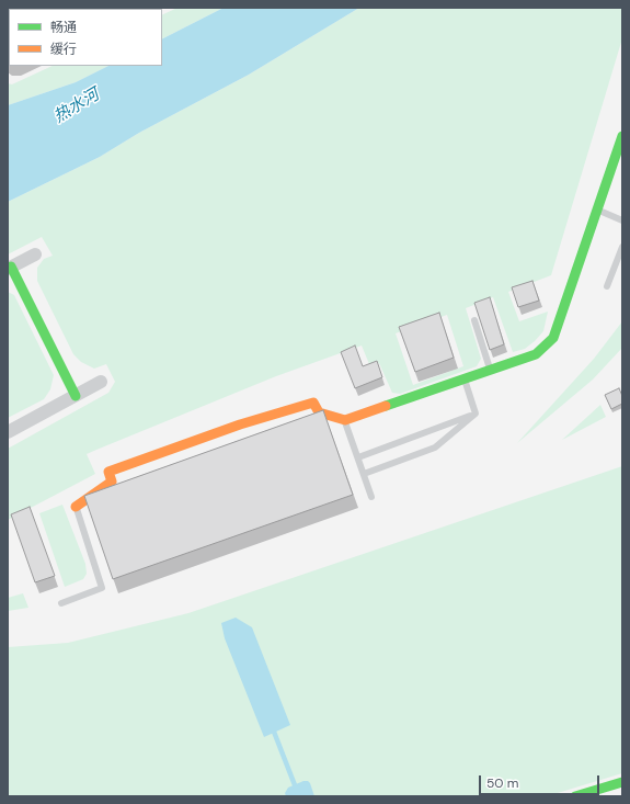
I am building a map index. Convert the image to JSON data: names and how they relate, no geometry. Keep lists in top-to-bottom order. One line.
{"water":["热水河"],"legend":["畅通","缓行"],"scale_bar":"50 m"}
